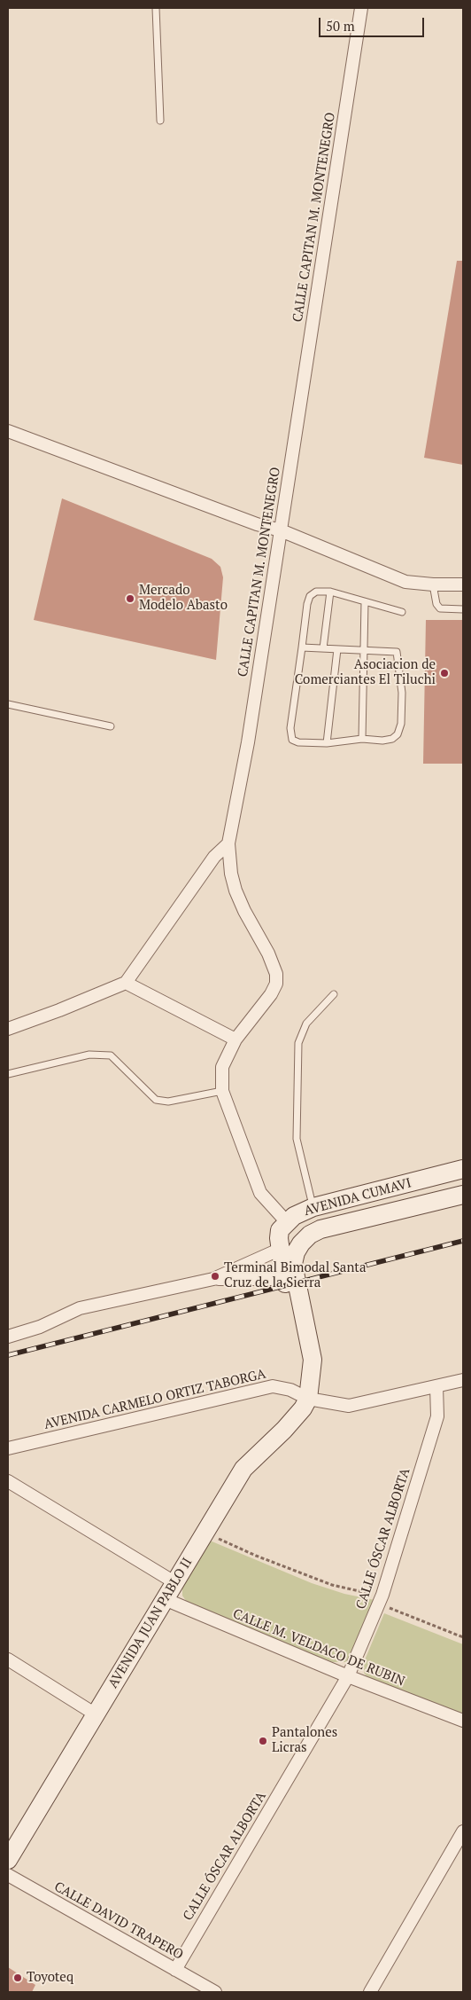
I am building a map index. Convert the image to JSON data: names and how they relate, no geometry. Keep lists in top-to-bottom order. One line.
{"streets":{"street":["CALLE CAPITAN M. MONTENEGRO","AVENIDA CUMAVI","AVENIDA CARMELO ORTIZ TABORGA","CALLE ÓSCAR ALBORTA","AVENIDA JUAN PABLO II","CALLE M. VELDACO DE RUBIN","CALLE DAVID TRAPERO"]},"crossings":[["CALLE CAPITAN M. MONTENEGRO","AVENIDA CUMAVI"],["AVENIDA CUMAVI","AVENIDA CARMELO ORTIZ TABORGA"],["AVENIDA CUMAVI","AVENIDA JUAN PABLO II"],["AVENIDA CARMELO ORTIZ TABORGA","CALLE ÓSCAR ALBORTA"],["AVENIDA CARMELO ORTIZ TABORGA","AVENIDA JUAN PABLO II"],["CALLE ÓSCAR ALBORTA","CALLE M. VELDACO DE RUBIN"],["CALLE ÓSCAR ALBORTA","CALLE DAVID TRAPERO"],["AVENIDA JUAN PABLO II","CALLE M. VELDACO DE RUBIN"]],"places":["Mercado Modelo Abasto","Asociacion de Comerciantes El Tiluchi","Terminal Bimodal Santa Cruz de la Sierra","Pantalones Licras","Toyoteq"],"scale_bar":"50 m"}
